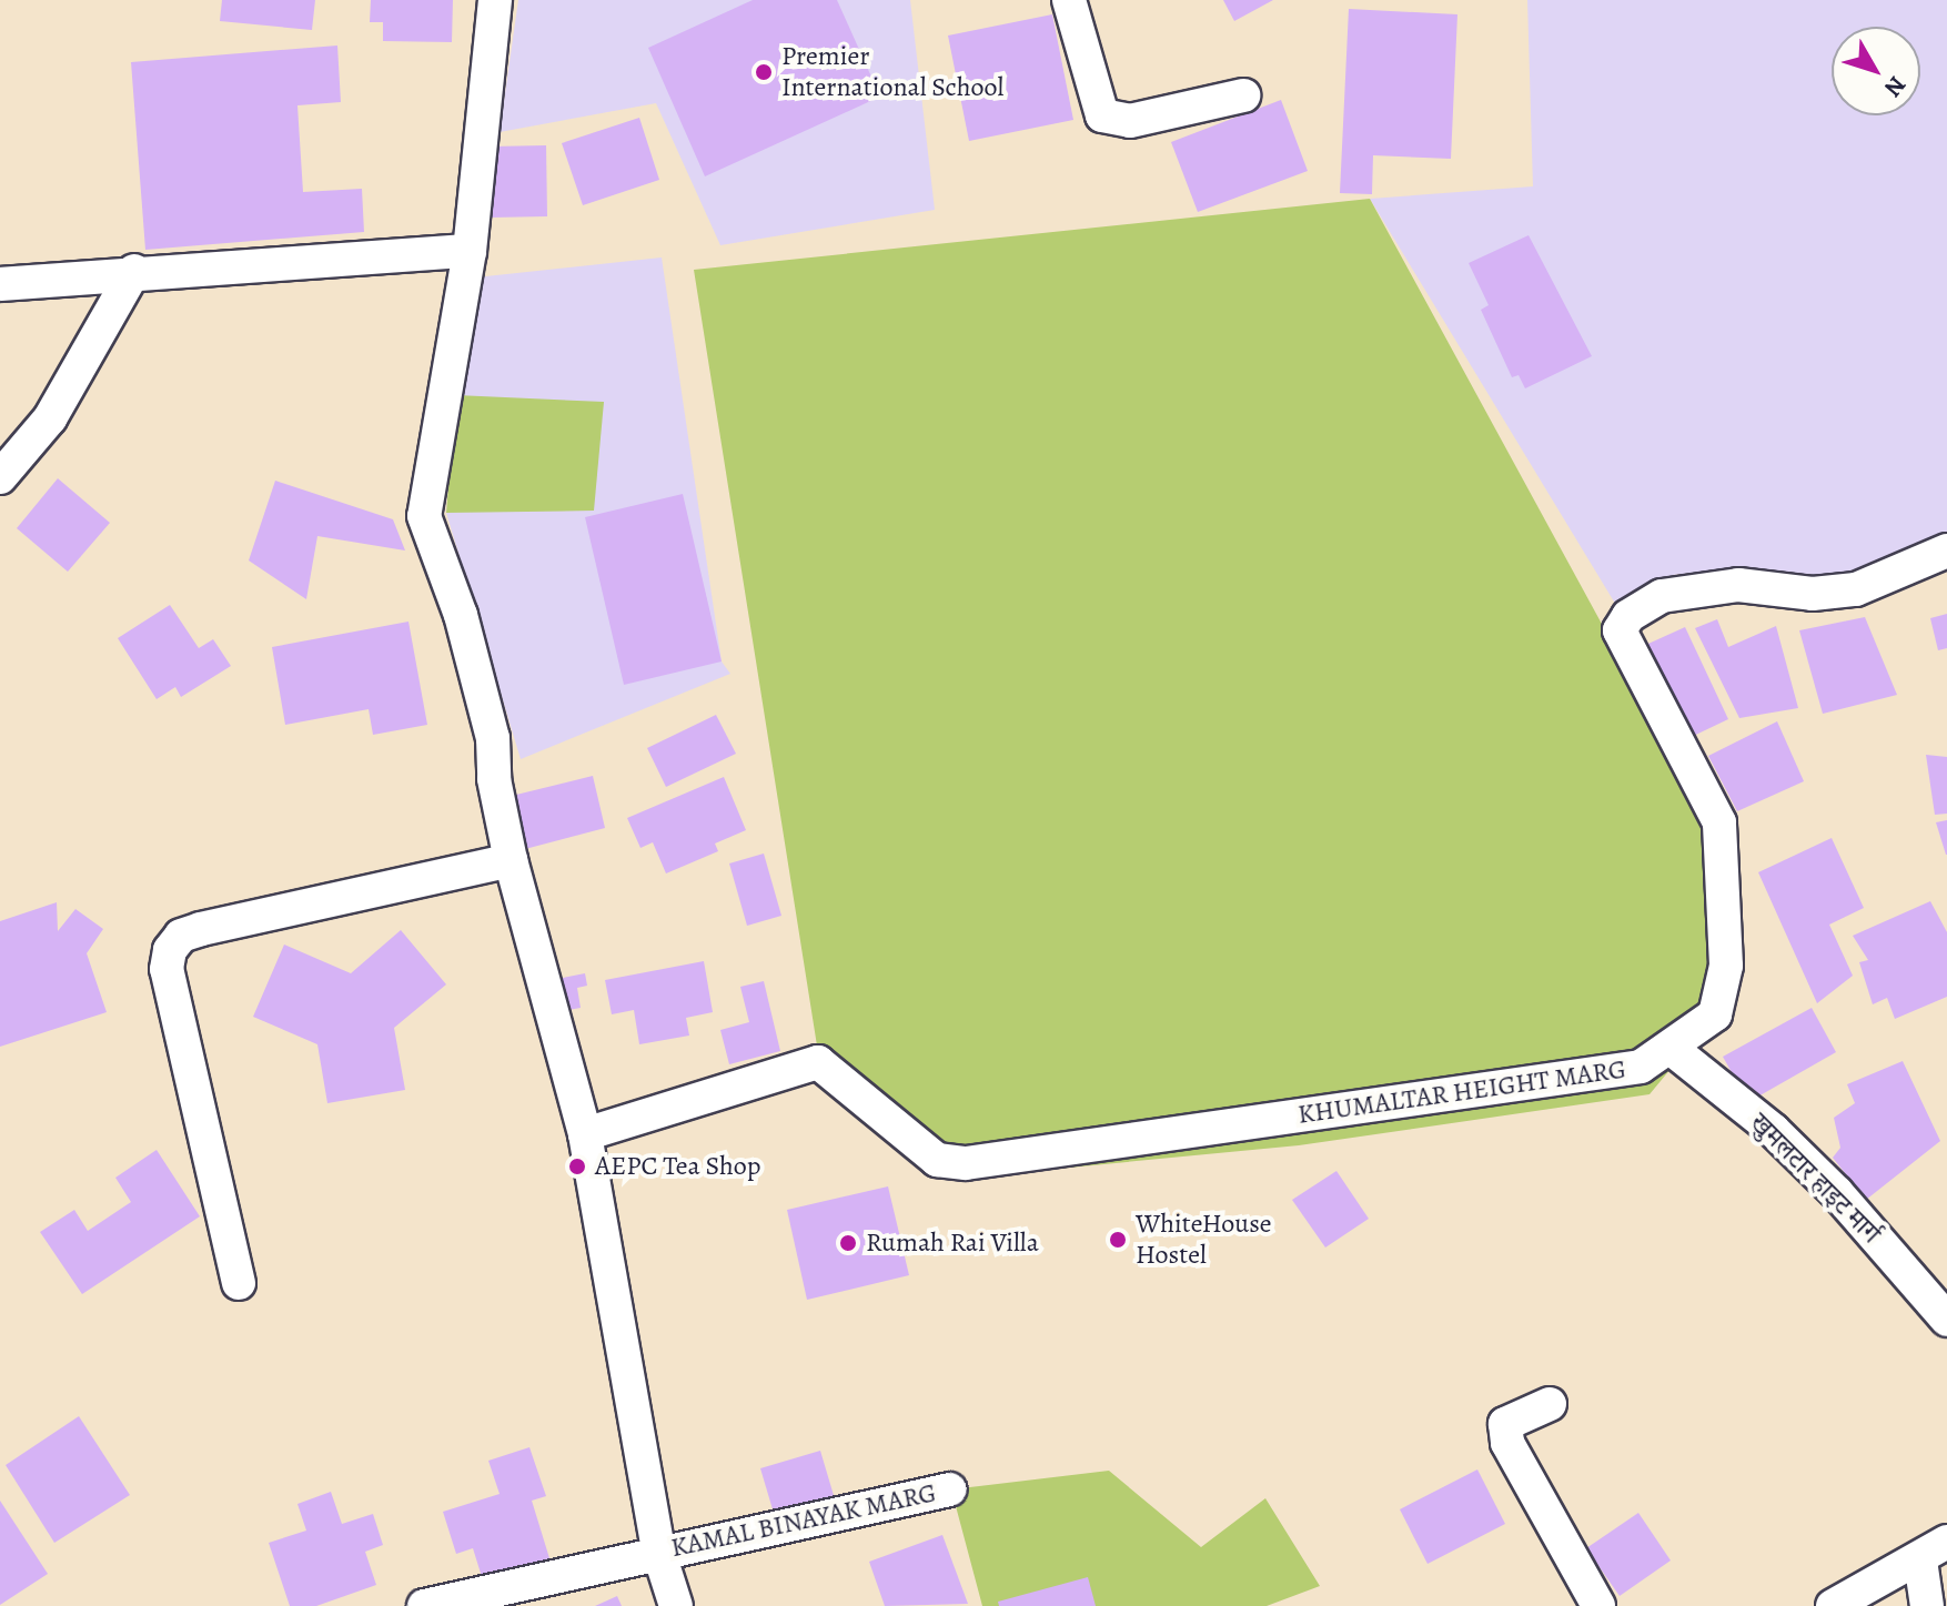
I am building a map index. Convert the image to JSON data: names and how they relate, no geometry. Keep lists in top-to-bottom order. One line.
{"streets":{"street":["KHUMALTAR HEIGHT MARG","खुमलटार हाइट मार्ग","KAMAL BINAYAK MARG"]},"crossings":[["KHUMALTAR HEIGHT MARG","खुमलटार हाइट मार्ग"]],"places":["Premier International School","AEPC Tea Shop","WhiteHouse Hostel","Rumah Rai Villa"],"north":"bottom right"}
